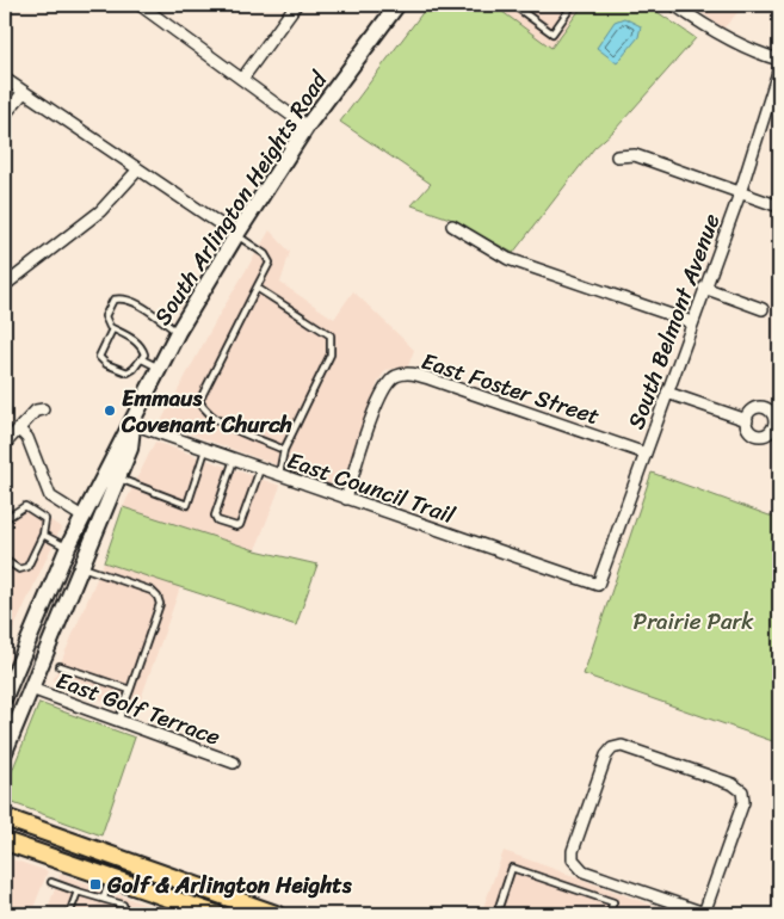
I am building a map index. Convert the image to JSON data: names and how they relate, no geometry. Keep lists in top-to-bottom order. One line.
{"streets":{"main road":["South Arlington Heights Road"],"street":["South Belmont Avenue","East Foster Street","East Council Trail","East Golf Terrace"]},"crossings":[["South Arlington Heights Road","East Council Trail"],["South Arlington Heights Road","East Golf Terrace"],["South Belmont Avenue","East Foster Street"],["South Belmont Avenue","East Council Trail"],["East Foster Street","East Council Trail"]],"parks":["Prairie Park"],"places":{"other":["Emmaus Covenant Church"],"transit":["Golf & Arlington Heights"]}}
